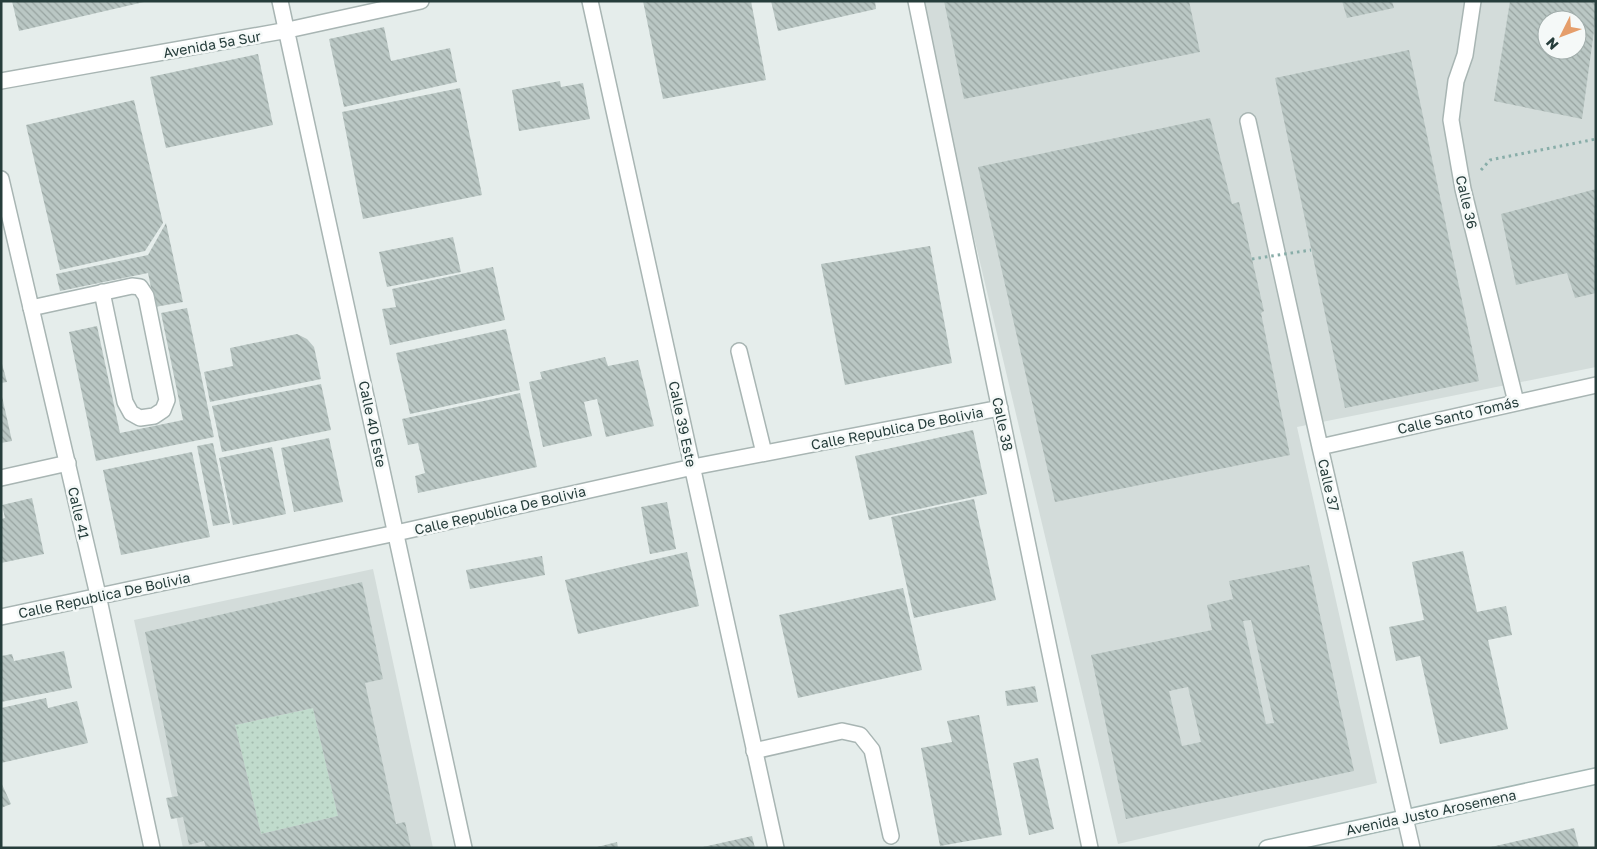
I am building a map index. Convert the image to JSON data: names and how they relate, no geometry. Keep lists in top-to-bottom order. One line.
{"streets":{"street":["Avenida 5a Sur","Calle 36","Calle Santo Tomás","Calle 40 Este","Calle 39 Este","Calle 38","Calle Republica De Bolivia","Calle 37","Calle 41","Avenida Justo Arosemena"]},"crossings":[["Avenida 5a Sur","Calle 40 Este"],["Calle 36","Calle Santo Tomás"],["Calle Santo Tomás","Calle 37"],["Calle 40 Este","Calle Republica De Bolivia"],["Calle 39 Este","Calle Republica De Bolivia"],["Calle 38","Calle Republica De Bolivia"],["Calle Republica De Bolivia","Calle 41"],["Calle 37","Avenida Justo Arosemena"]],"north":"bottom left"}
